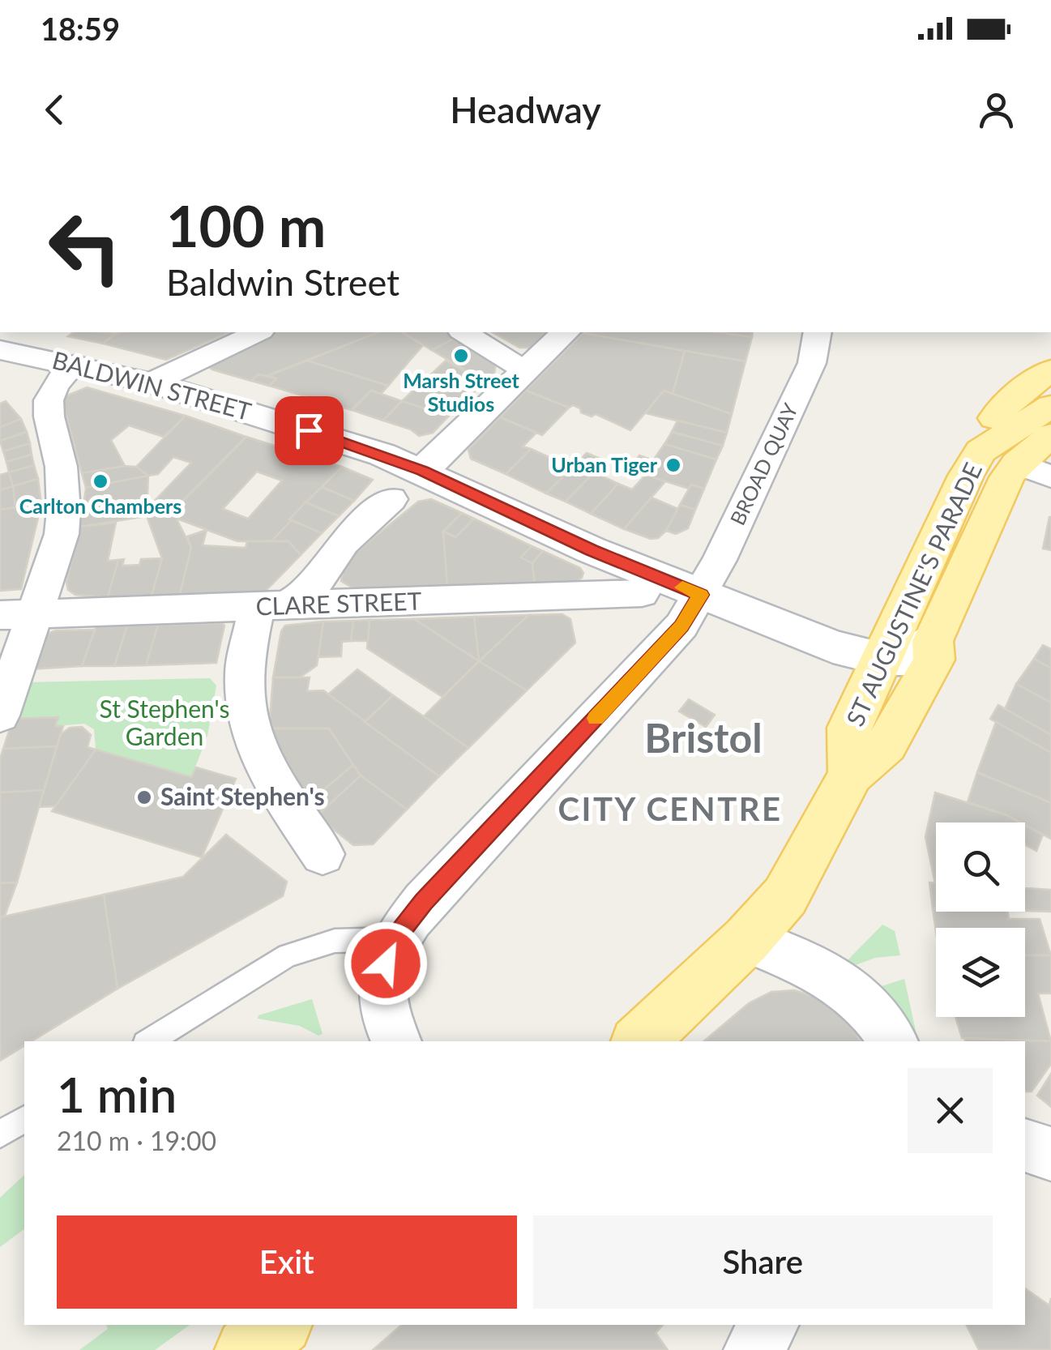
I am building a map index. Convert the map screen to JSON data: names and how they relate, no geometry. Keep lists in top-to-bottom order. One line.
{"streets":{"main road":["BALDWIN STREET","ST AUGUSTINE'S PARADE"],"street":["BROAD QUAY","CLARE STREET"]},"crossings":[["BALDWIN STREET","BROAD QUAY"],["BALDWIN STREET","ST AUGUSTINE'S PARADE"]],"districts":["Bristol","CITY CENTRE"],"parks":["St Stephen's Garden"],"places":["Marsh Street Studios","Urban Tiger","Carlton Chambers","Saint Stephen's"],"page":{"status":"18:59","header":"Headway","turn":["100 m","Baldwin Street"],"heading":["1 min","210 m · 19:00"],"buttons":["Exit","Share"]}}
